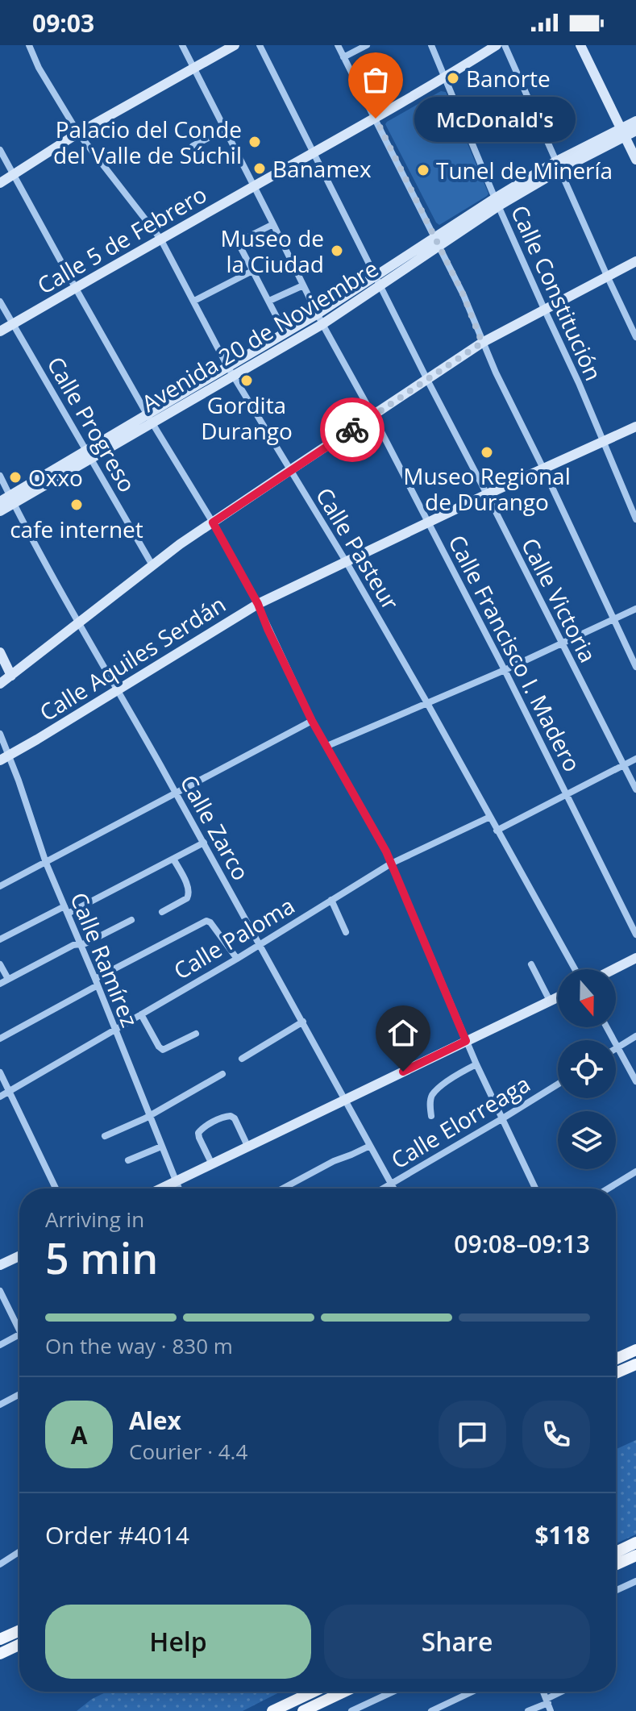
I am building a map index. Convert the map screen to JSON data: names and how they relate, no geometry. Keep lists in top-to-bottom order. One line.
{"streets":{"street":["Calle 5 de Febrero","Calle Constitución","Avenida 20 de Noviembre","Calle Progreso","Calle Pasteur","Calle Victoria","Calle Francisco I. Madero","Calle Aquiles Serdán","Calle Zarco","Calle Paloma","Calle Ramírez","Calle Elorreaga"]},"crossings":[["Calle 5 de Febrero","Calle Constitución"],["Calle 5 de Febrero","Calle Progreso"],["Calle 5 de Febrero","Calle Pasteur"],["Calle 5 de Febrero","Calle Victoria"],["Calle 5 de Febrero","Calle Francisco I. Madero"],["Calle Constitución","Avenida 20 de Noviembre"],["Calle Constitución","Calle Aquiles Serdán"],["Avenida 20 de Noviembre","Calle Progreso"],["Avenida 20 de Noviembre","Calle Pasteur"],["Avenida 20 de Noviembre","Calle Victoria"],["Avenida 20 de Noviembre","Calle Francisco I. Madero"],["Avenida 20 de Noviembre","Calle Zarco"],["Calle Pasteur","Calle Aquiles Serdán"],["Calle Pasteur","Calle Paloma"],["Calle Victoria","Calle Aquiles Serdán"],["Calle Francisco I. Madero","Calle Aquiles Serdán"],["Calle Aquiles Serdán","Calle Zarco"],["Calle Aquiles Serdán","Calle Ramírez"],["Calle Zarco","Calle Paloma"],["Calle Zarco","Calle Elorreaga"],["Calle Paloma","Calle Ramírez"]],"places":["Banorte","McDonald's","Palacio del Conde del Valle de Súchil","Banamex","Tunel de Minería","Museo de la Ciudad","Gordita Durango","Museo Regional de Durango","Oxxo","cafe internet"],"north":"bottom","page":{"status":"09:03","bubble":"McDonald's","heading":["5 min","Arriving in","09:08–09:13"],"panel":["Alex","Courier · 4.4","Order #4014","$118"],"bar":"On the way · 830 m","round":"A","buttons":["Help","Share"]}}
